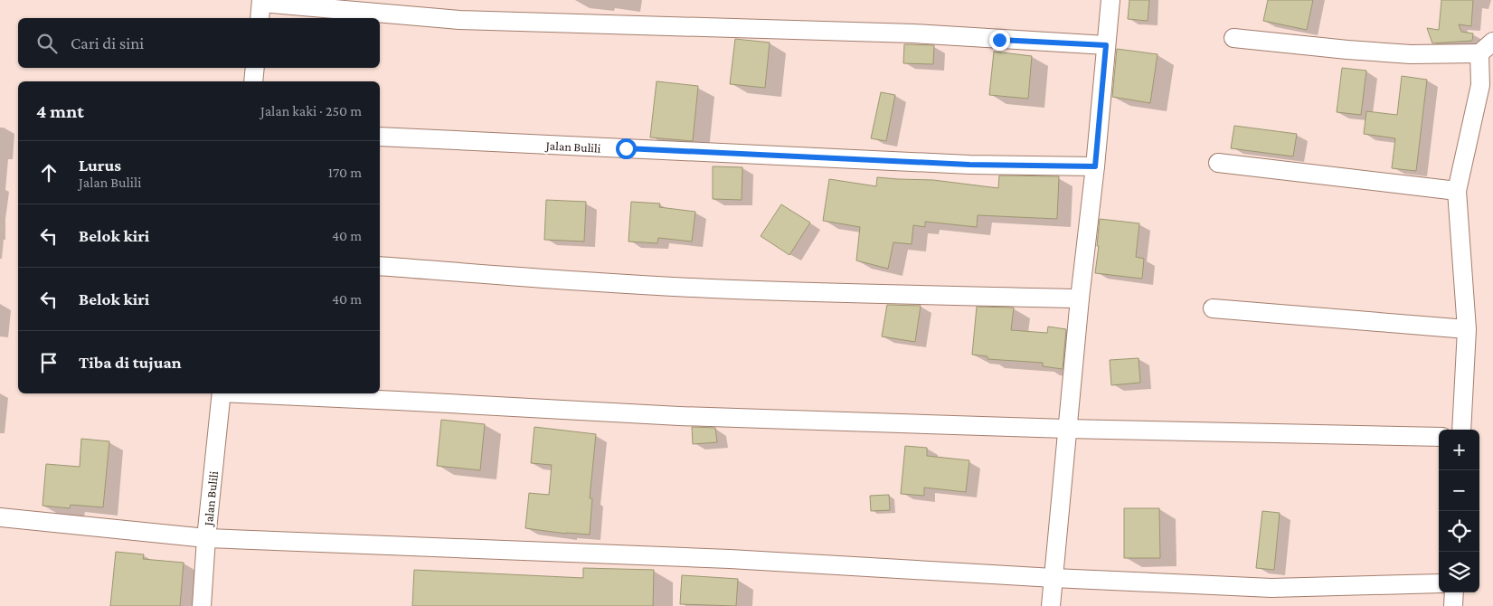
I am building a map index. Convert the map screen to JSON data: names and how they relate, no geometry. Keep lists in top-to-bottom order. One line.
{"streets":{"street":["Jalan Bulili"]},"page":{"search":"Cari di sini","heading":["4 mnt","Jalan kaki · 250 m"],"list":[["Lurus","Jalan Bulili","170 m"],["Belok kiri","40 m"],["Belok kiri","40 m"],"Tiba di tujuan"],"map_buttons":["+","−"]}}
